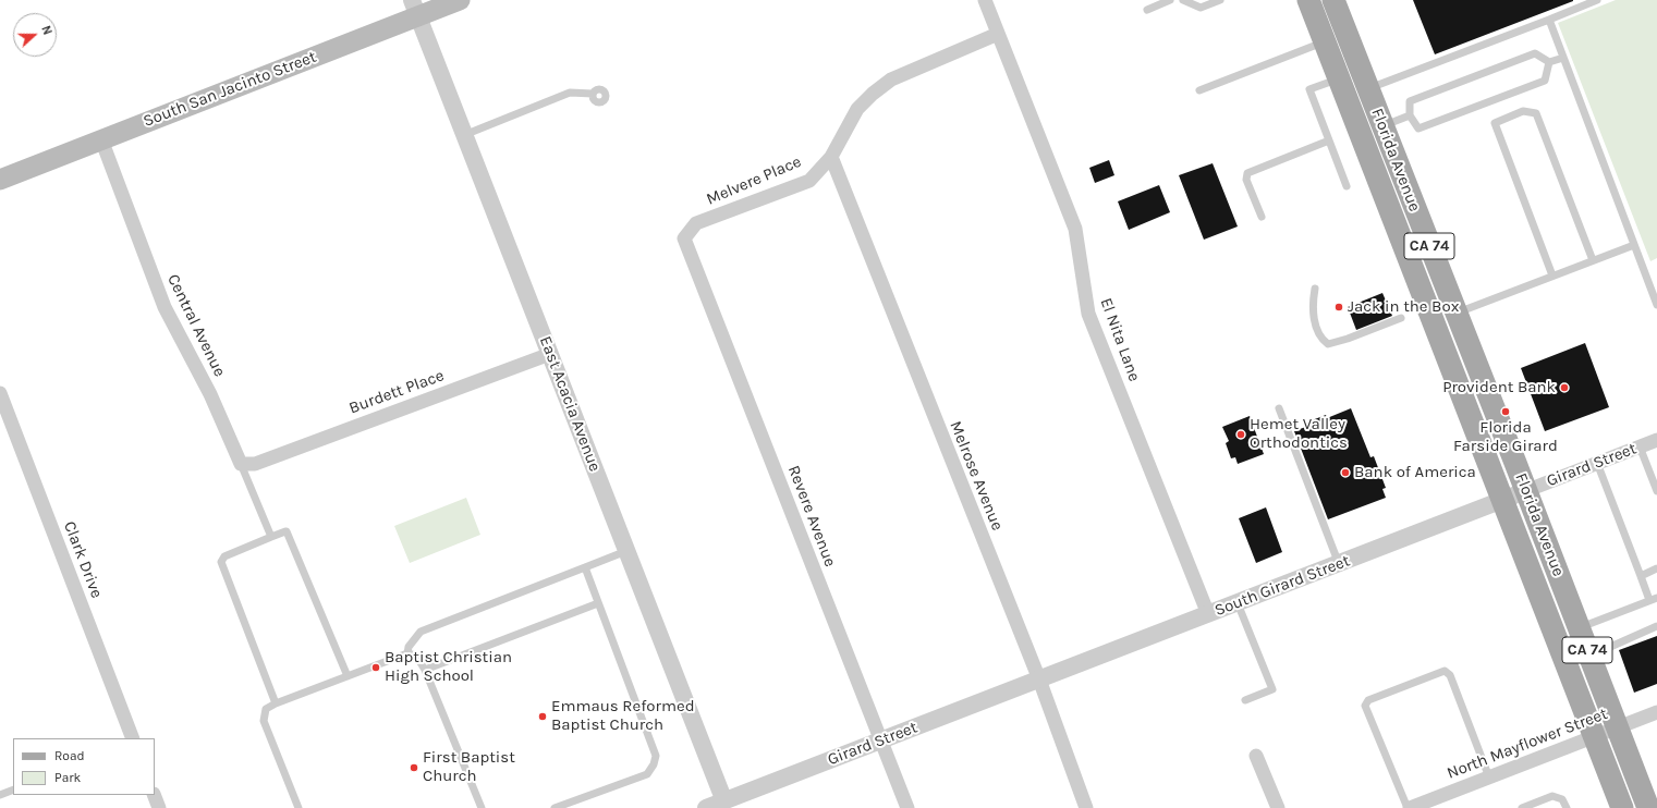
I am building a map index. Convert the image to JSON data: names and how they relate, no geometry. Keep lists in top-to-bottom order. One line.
{"streets":{"main road":["South San Jacinto Street","Florida Avenue","CA 74"],"street":["Melvere Place","Central Avenue","El Nita Lane","Burdett Place","East Acacia Avenue","Girard Street","Melrose Avenue","Revere Avenue","Clark Drive","South Girard Street","North Mayflower Street"]},"crossings":[["South San Jacinto Street","Central Avenue"],["South San Jacinto Street","East Acacia Avenue"],["Florida Avenue","Girard Street"],["Florida Avenue","South Girard Street"],["Florida Avenue","North Mayflower Street"],["Melvere Place","El Nita Lane"],["Melvere Place","Melrose Avenue"],["Melvere Place","Revere Avenue"],["Central Avenue","Burdett Place"],["El Nita Lane","South Girard Street"],["Burdett Place","East Acacia Avenue"],["East Acacia Avenue","Girard Street"],["Girard Street","Melrose Avenue"],["Girard Street","Revere Avenue"],["Girard Street","South Girard Street"],["Melrose Avenue","South Girard Street"]],"places":["Jack in the Box","Provident Bank","Florida Farside Girard","Hemet Valley Orthodontics","Bank of America","Baptist Christian High School","Emmaus Reformed Baptist Church","First Baptist Church"],"legend":["Road","Park"],"north":"right"}
